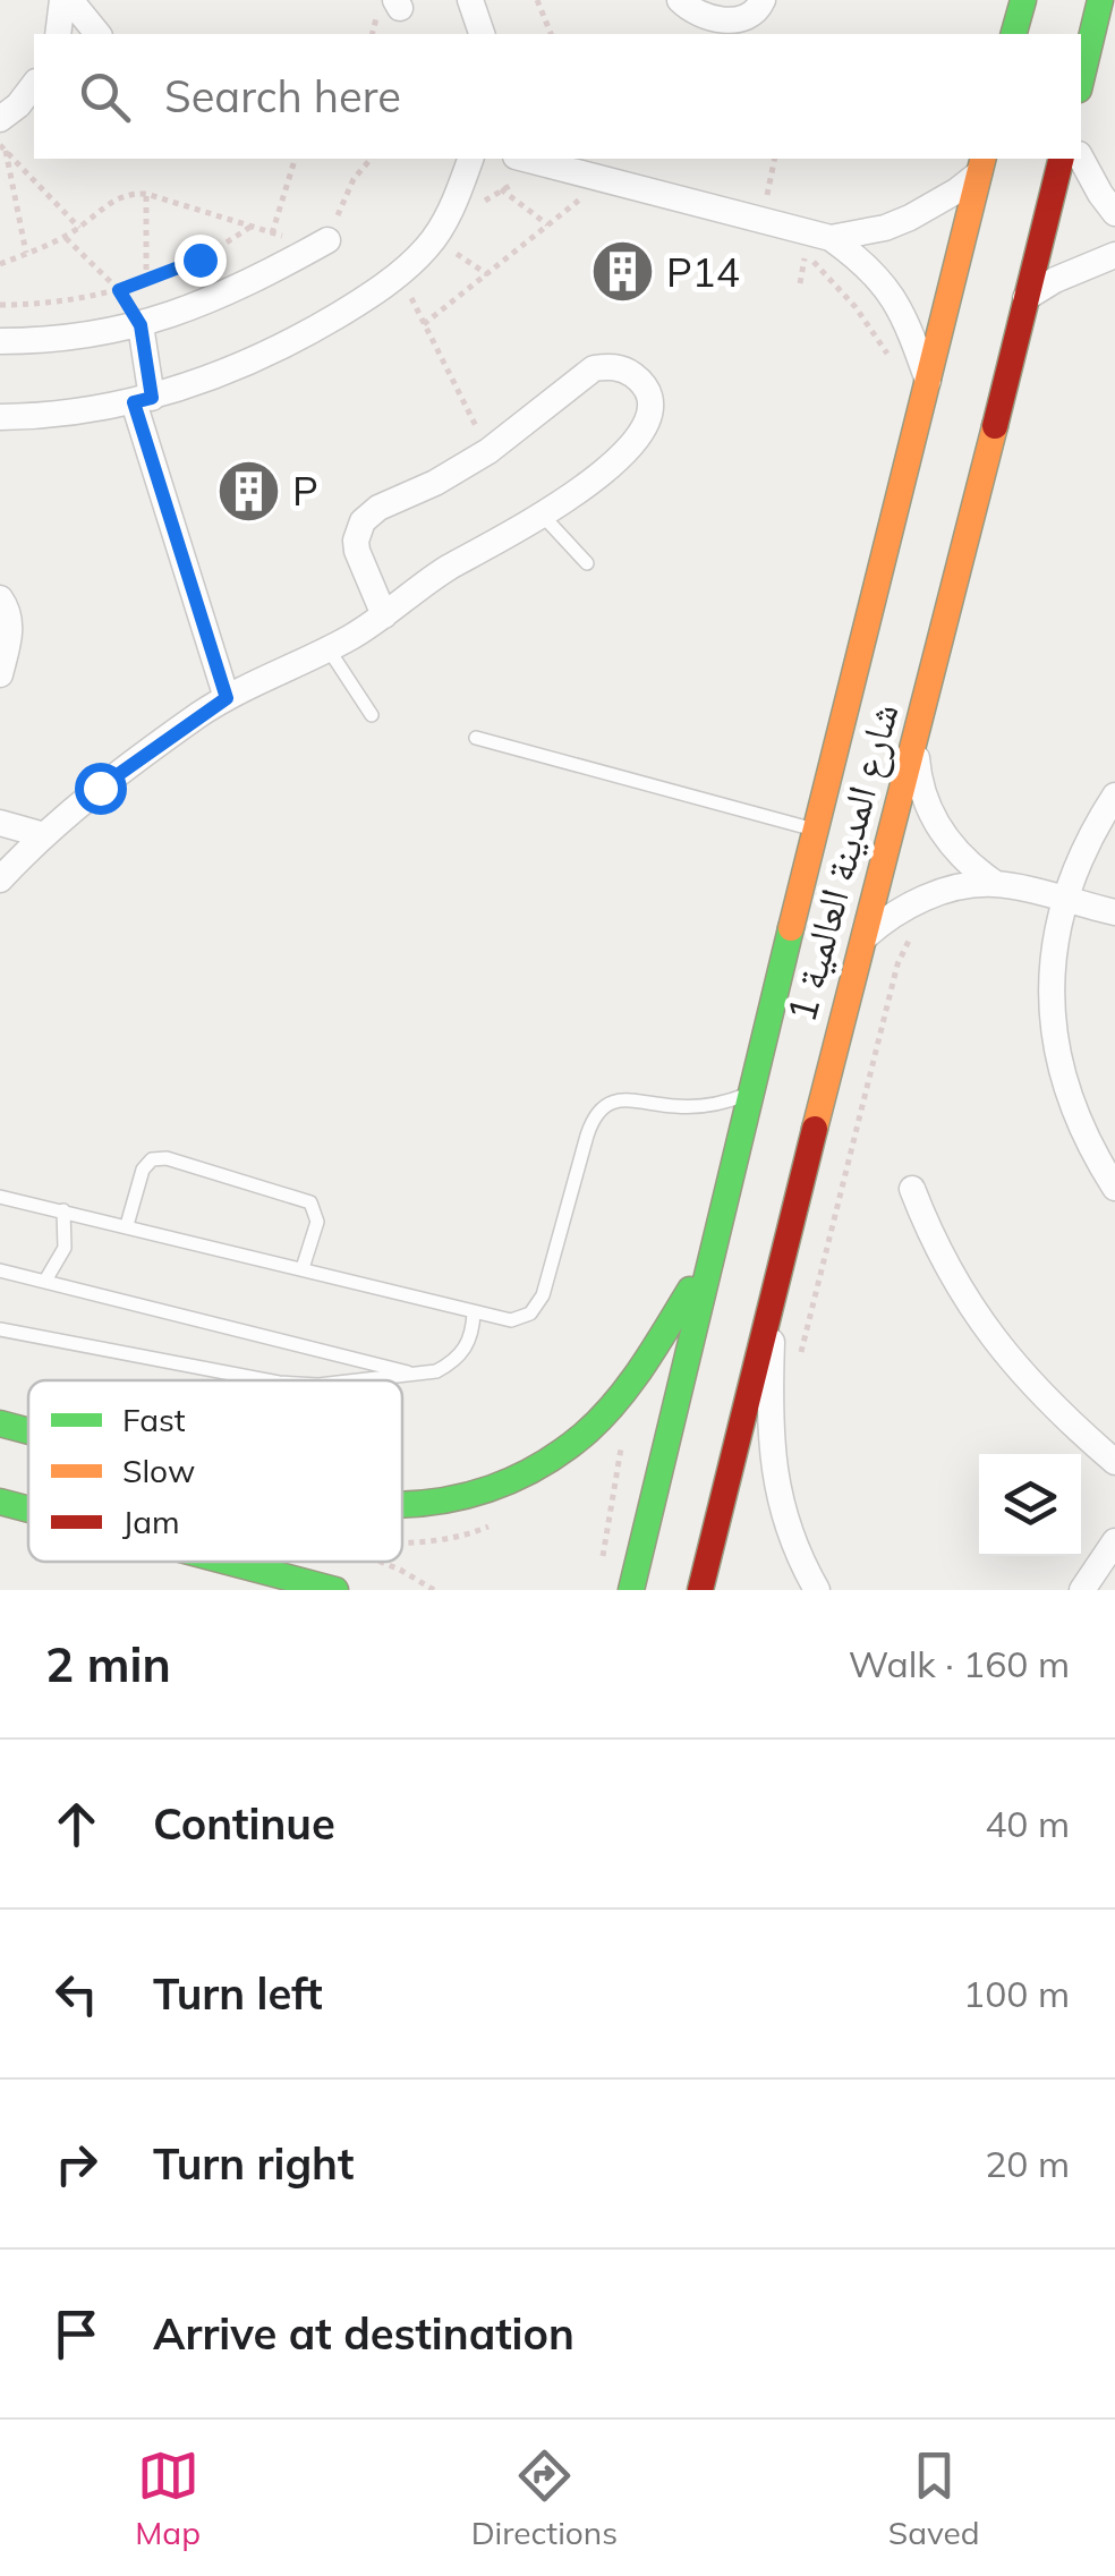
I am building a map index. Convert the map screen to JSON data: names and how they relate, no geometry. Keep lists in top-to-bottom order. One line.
{"streets":{"street":["شارع المدينة العالمية 1"]},"places":{"building":["P14","P"]},"legend":["Fast","Slow","Jam"],"page":{"search":"Search here","heading":["2 min","Walk · 160 m"],"list":[["Continue","40 m"],["Turn left","100 m"],["Turn right","20 m"],"Arrive at destination"],"nav":["Map","Directions","Saved"]}}
